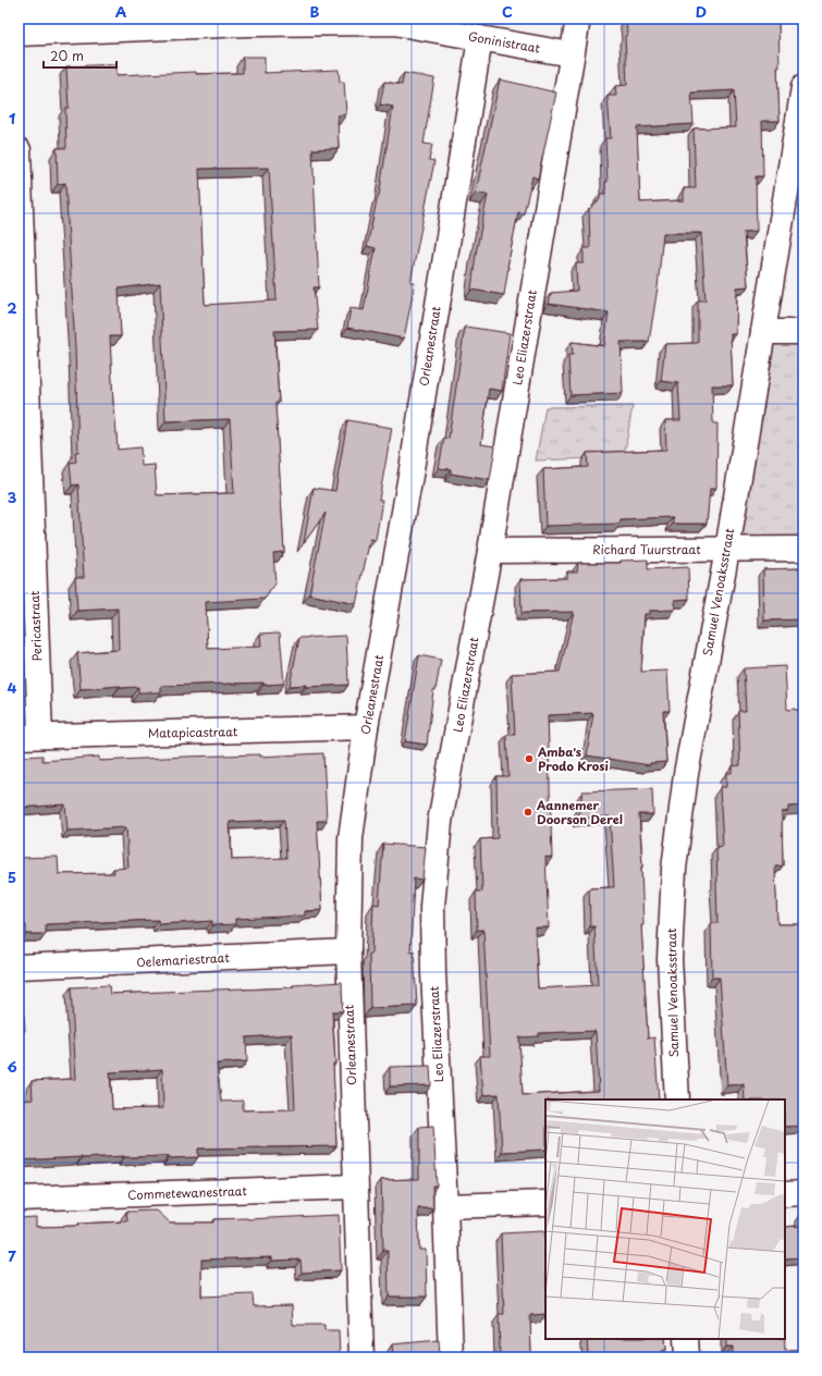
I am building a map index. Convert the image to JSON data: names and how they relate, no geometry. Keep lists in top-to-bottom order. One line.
{"streets":{"street":["Goninistraat","Leo Eliazerstraat","Orleanestraat","Richard Tuurstraat","Samuel Venoaksstraat","Pericastraat","Matapicastraat","Oelemariestraat","Commetewanestraat"]},"crossings":[["Goninistraat","Leo Eliazerstraat"],["Goninistraat","Orleanestraat"],["Leo Eliazerstraat","Richard Tuurstraat"],["Orleanestraat","Matapicastraat"],["Orleanestraat","Oelemariestraat"],["Orleanestraat","Commetewanestraat"],["Richard Tuurstraat","Samuel Venoaksstraat"],["Pericastraat","Matapicastraat"]],"places":["Amba's Prodo Krosi","Aannemer Doorson Derel"],"scale_bar":"20 m","grid":{"columns":["A","B","C","D"],"rows":["1","2","3","4","5","6","7"]}}
